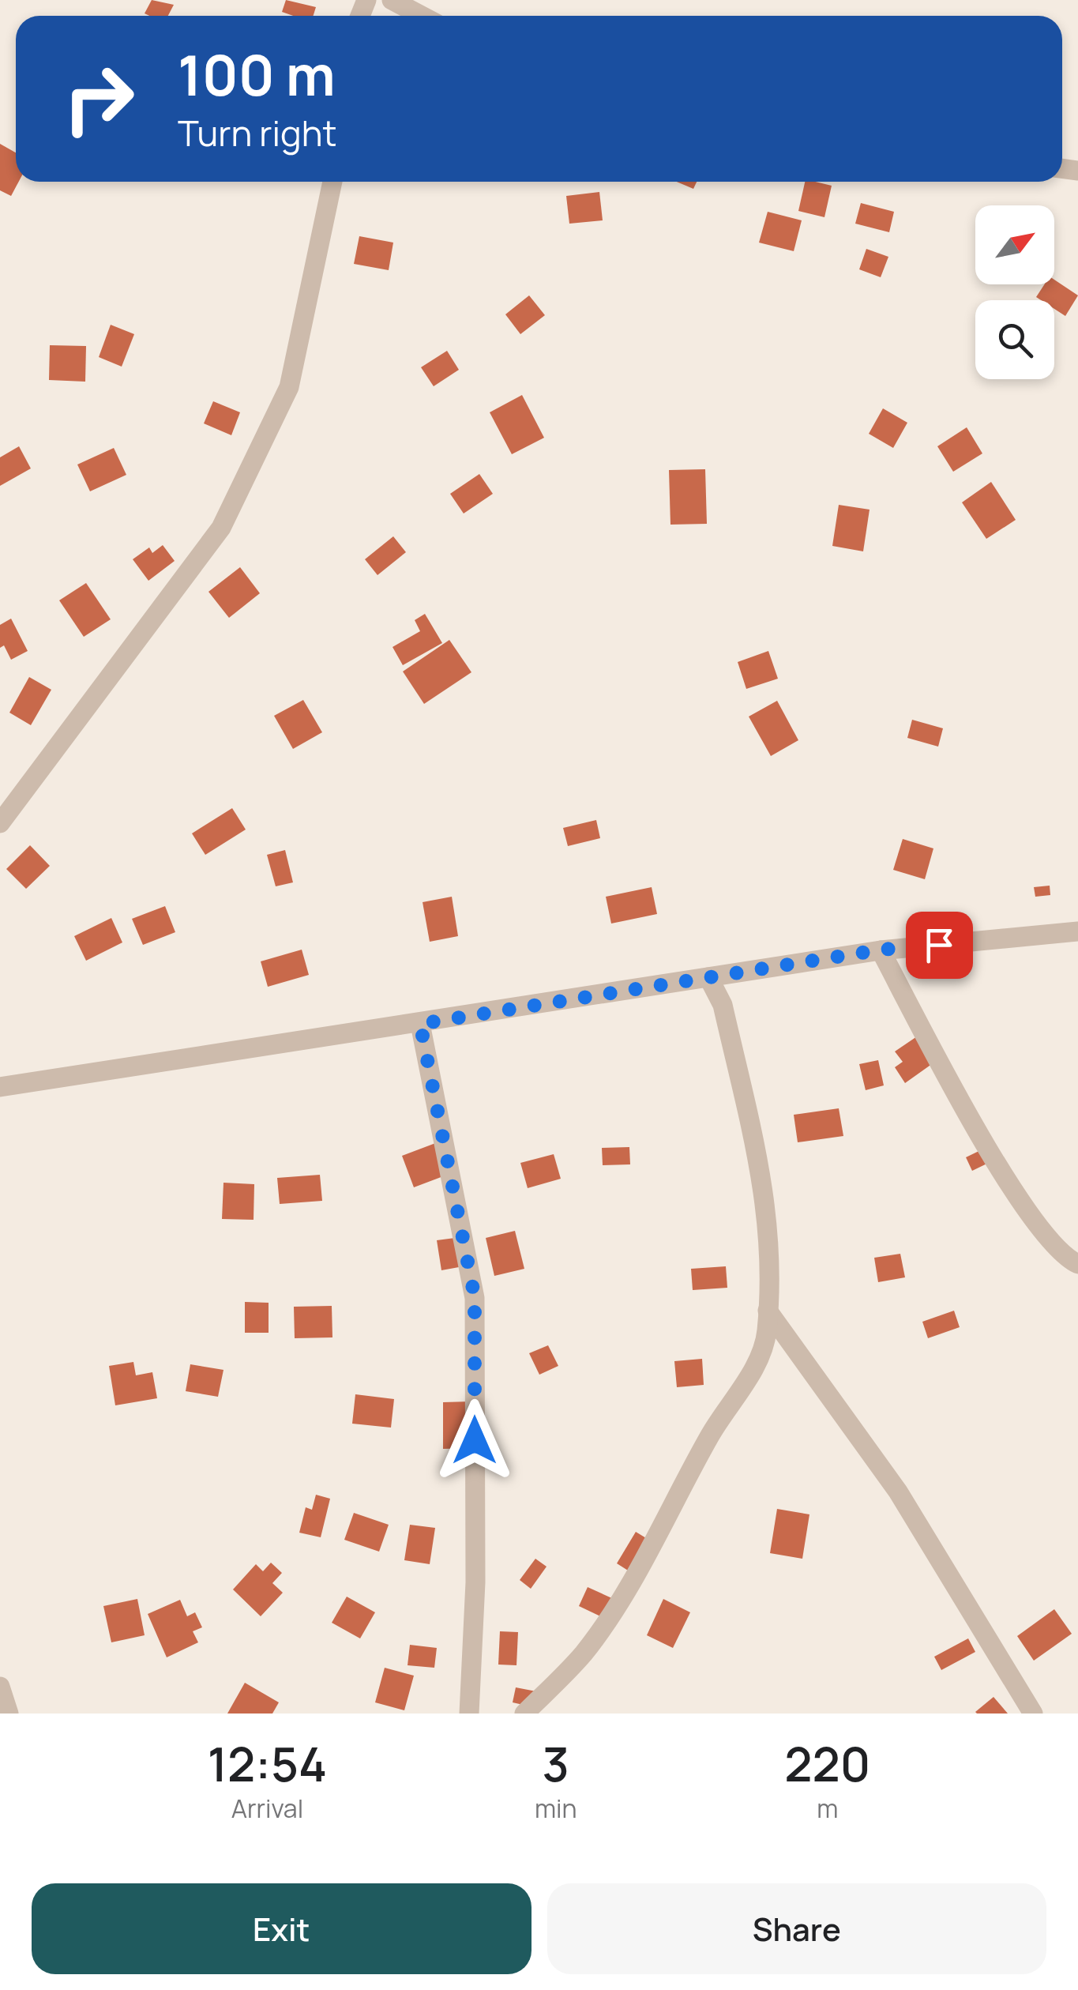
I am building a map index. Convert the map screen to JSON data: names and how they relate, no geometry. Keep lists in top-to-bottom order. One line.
{"north":"top right","page":{"turn":["100 m","Turn right"],"eta":["12:54","Arrival","3","min","220","m"],"buttons":["Exit","Share"]}}
